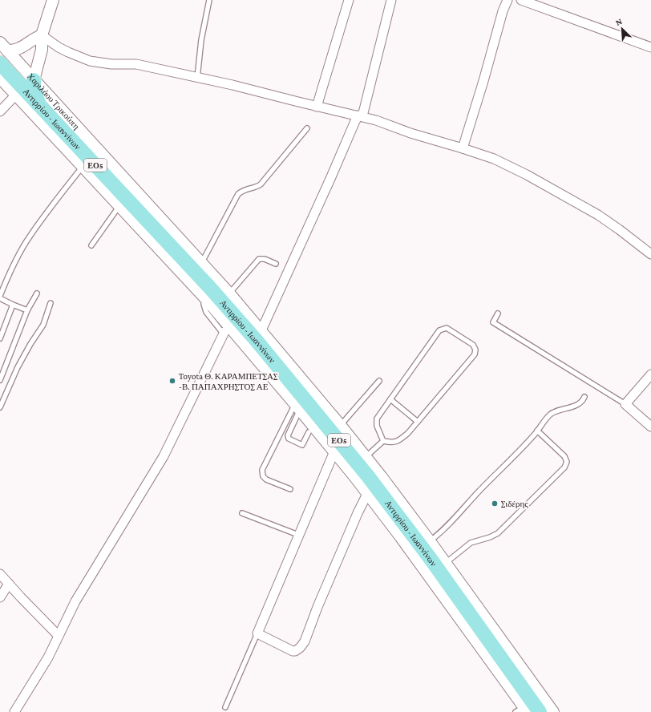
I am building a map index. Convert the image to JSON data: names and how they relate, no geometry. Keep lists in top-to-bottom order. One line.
{"streets":{"main road":["Αντιρρίου - Ιωαννίνων","ΕΟ5"],"street":["Χαριλάου Τρικούπη"]},"places":["Toyota Θ. ΚΑΡΑΜΠΕΤΣΑΣ -Β. ΠΑΠΑΧΡΗΣΤΟΣ ΑΕ","Σιδέρης"],"north":"top left"}
